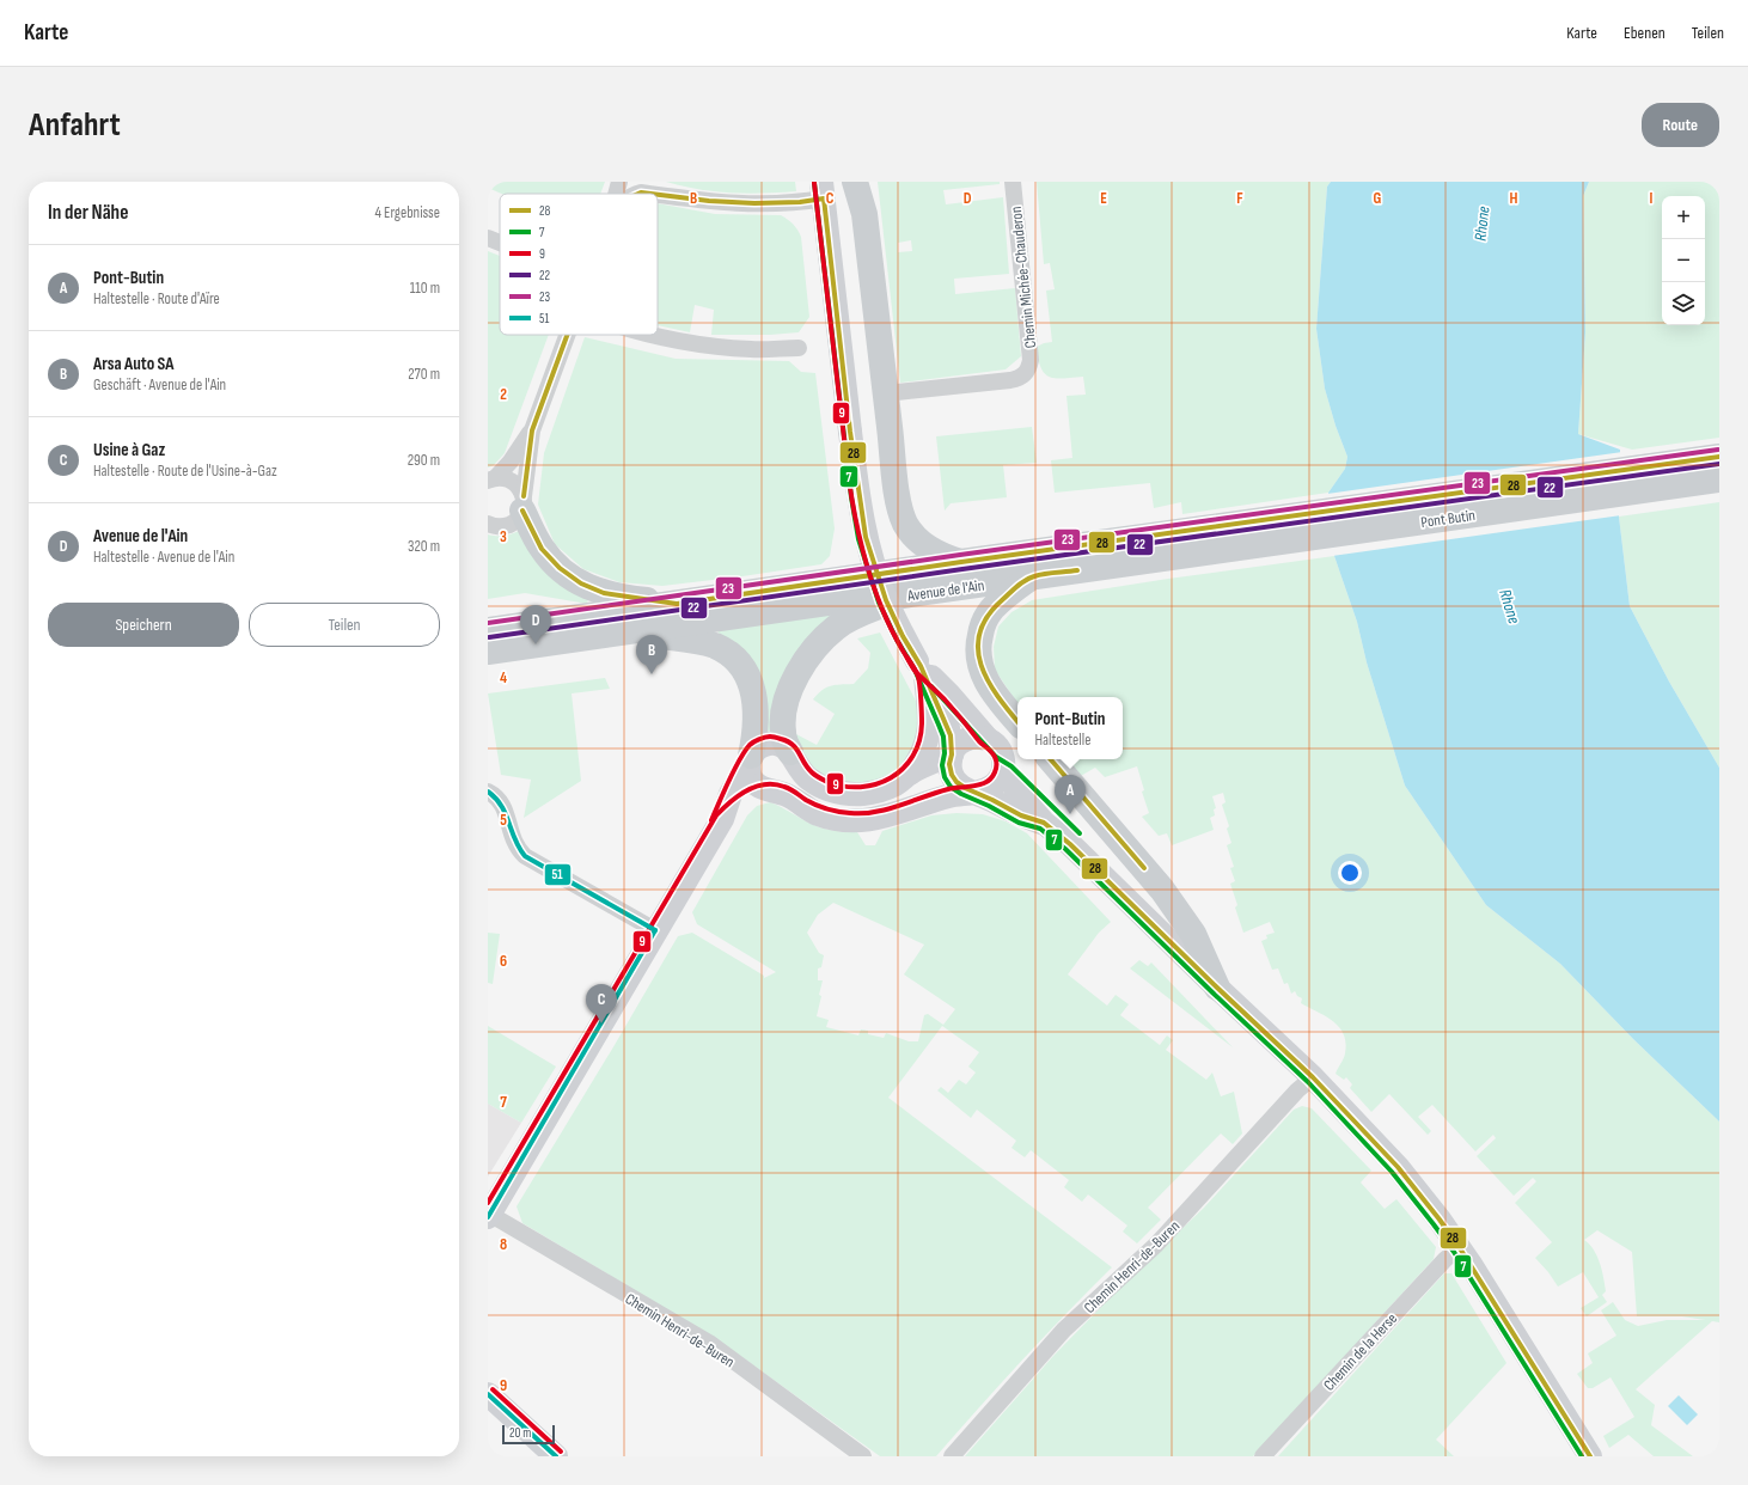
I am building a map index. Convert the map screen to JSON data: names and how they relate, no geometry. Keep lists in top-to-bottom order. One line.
{"streets":{"main road":["Pont Butin","Avenue de l'Ain"],"street":["Chemin Michée-Chauderon","Chemin Henri-de-Buren","Chemin de la Herse"]},"crossings":[["Pont Butin","Avenue de l'Ain"]],"water":["Rhone"],"lines":["transit line 7","transit line 9","transit line 28","transit line 23","transit line 22","transit line 51"],"legend":["28","7","9","22","23","51"],"scale_bar":"20 m","page":{"header":"Karte","nav":["Karte","Ebenen","Teilen"],"buttons":["Route",["Speichern","Teilen"]],"title":"Anfahrt","heading":["In der Nähe","4 Ergebnisse"],"map_buttons":["+","−"],"list":[{"mark":"A","name":"Pont-Butin","note":"Haltestelle · Route d'Aïre","value":"110 m"},{"mark":"B","name":"Arsa Auto SA","note":"Geschäft · Avenue de l'Ain","value":"270 m"},{"mark":"C","name":"Usine à Gaz","note":"Haltestelle · Route de l'Usine-à-Gaz","value":"290 m"},{"mark":"D","name":"Avenue de l'Ain","note":"Haltestelle · Avenue de l'Ain","value":"320 m"}],"pins":["D","B","A","C"],"popup":["Pont-Butin","Haltestelle"],"scale":"20 m"},"grid":{"columns":["B","C","D","E","F","G","H","I"],"rows":["2","3","4","5","6","7","8","9"]}}
